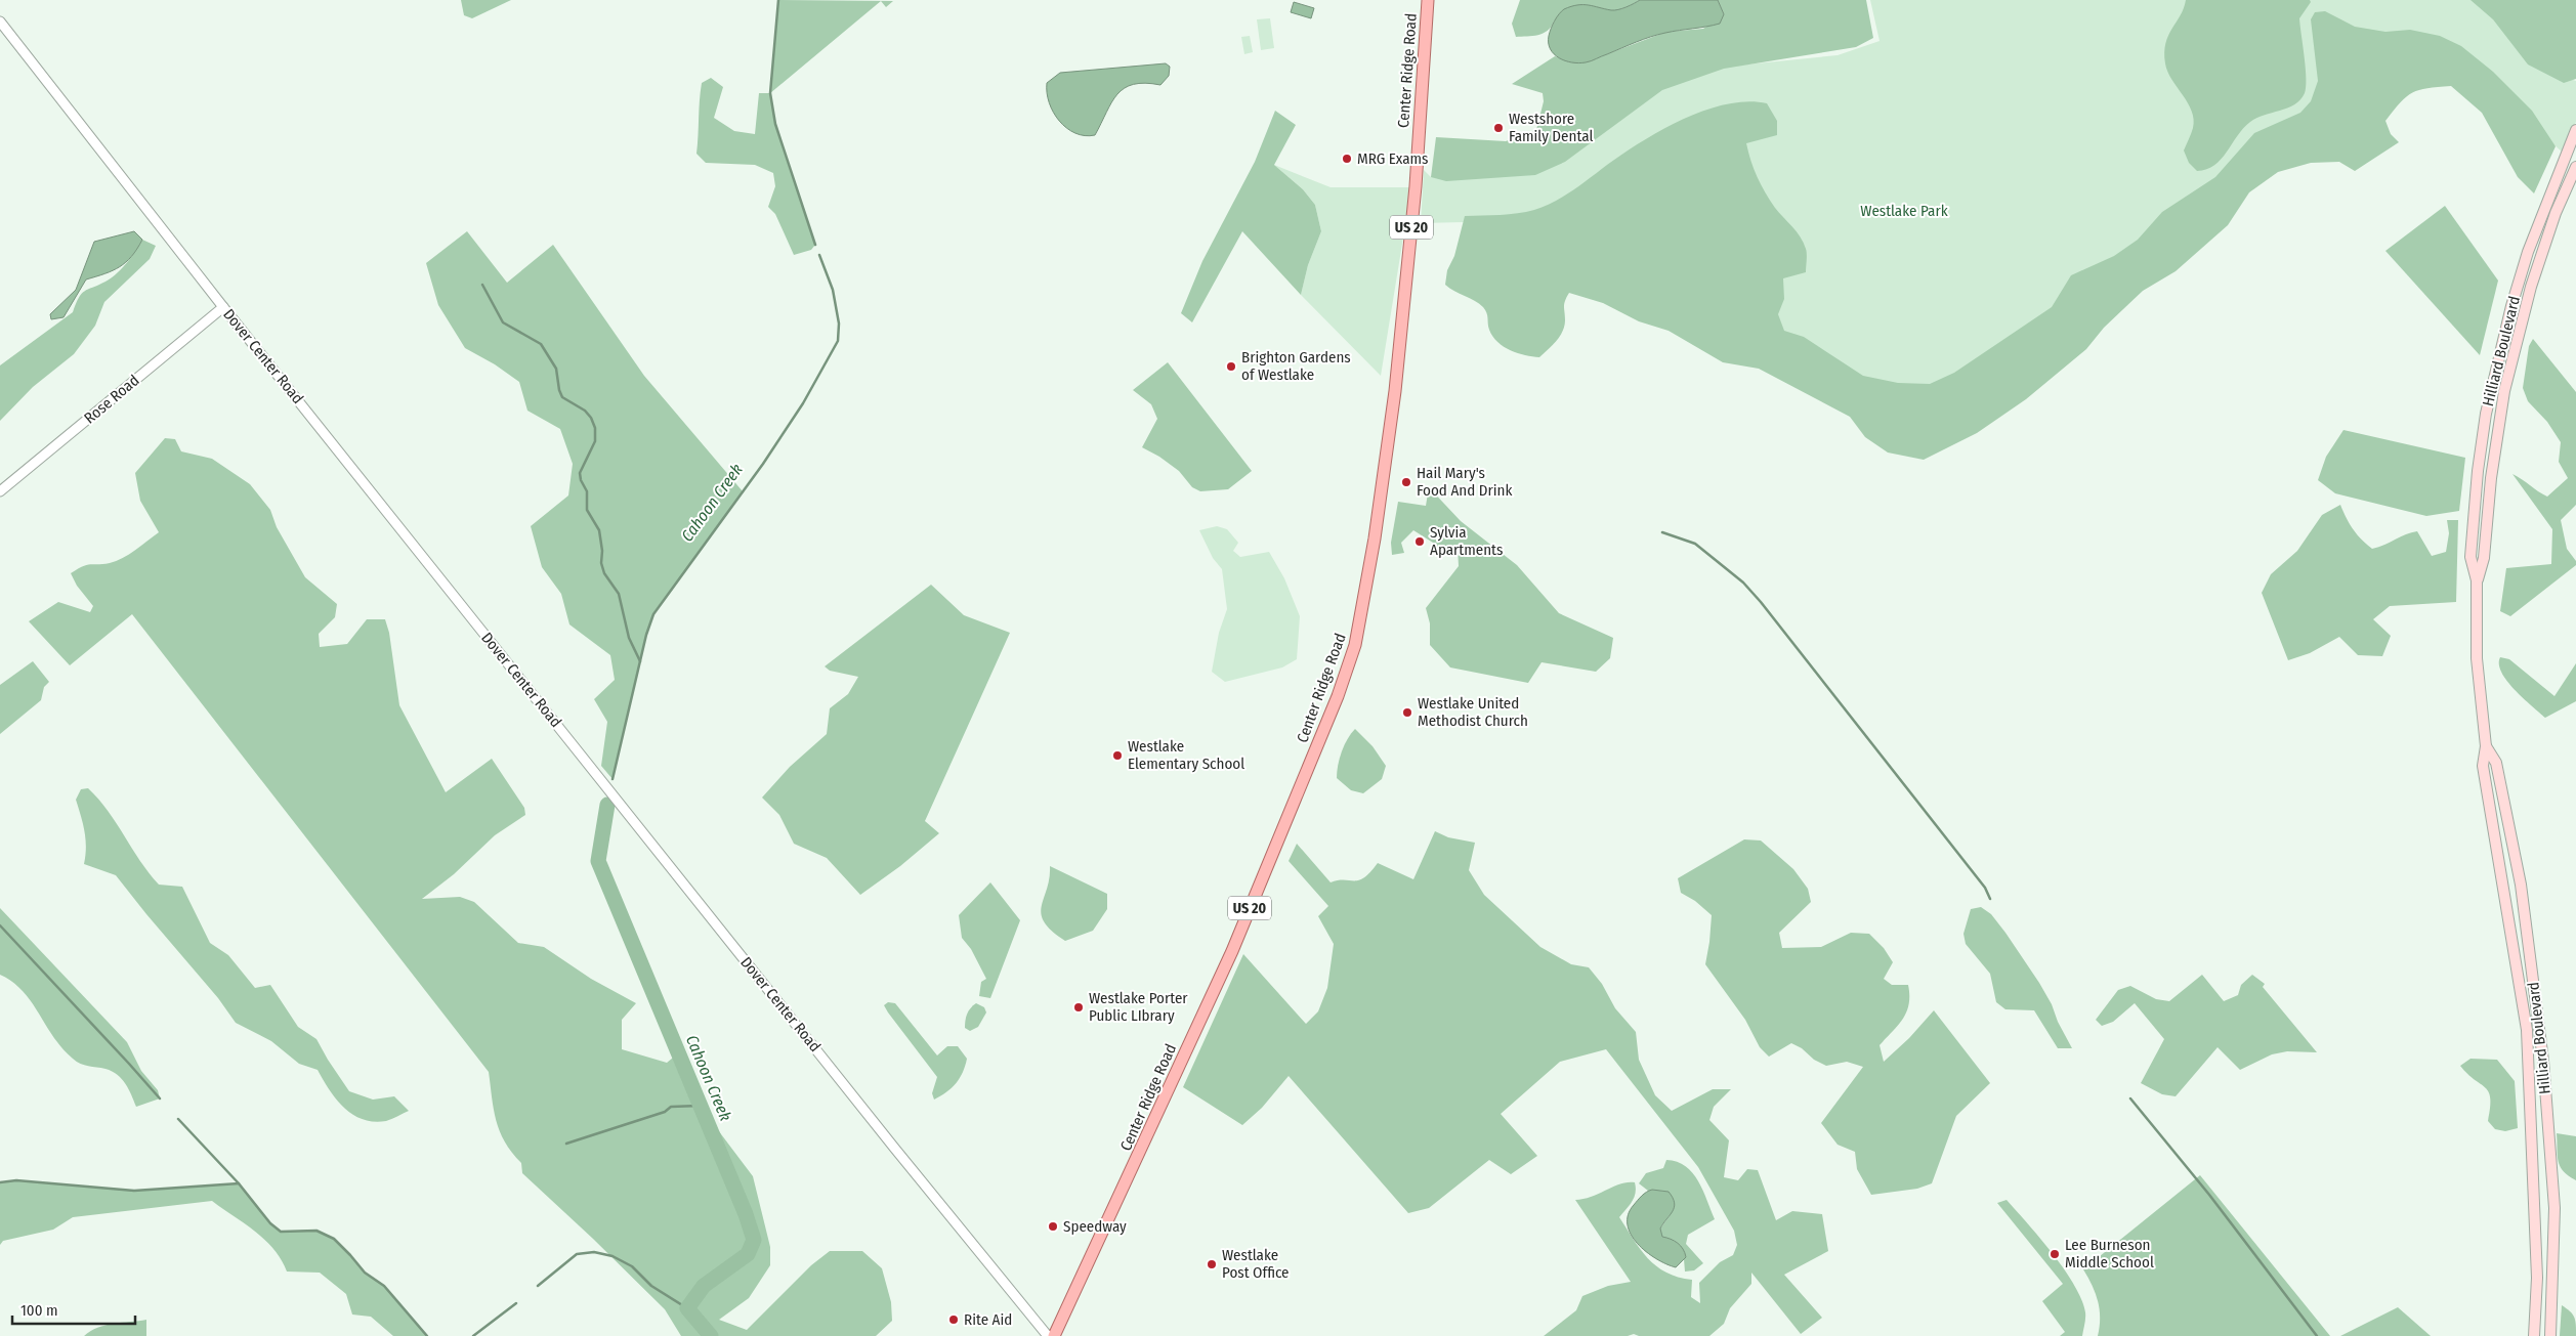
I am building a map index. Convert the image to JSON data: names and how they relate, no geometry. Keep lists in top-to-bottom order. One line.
{"streets":{"main road":["Center Ridge Road","US 20","Hilliard Boulevard"],"street":["Dover Center Road","Rose Road"]},"crossings":[["Dover Center Road","Rose Road"]],"water":["Cahoon Creek"],"parks":["Westlake Park"],"places":["Westshore Family Dental","MRG Exams","Brighton Gardens of Westlake","Hail Mary's Food And Drink","Sylvia Apartments","Westlake United Methodist Church","Westlake Elementary School","Westlake Porter Public LIbrary","Speedway","Lee Burneson Middle School","Westlake Post Office","Rite Aid"],"scale_bar":"100 m"}
